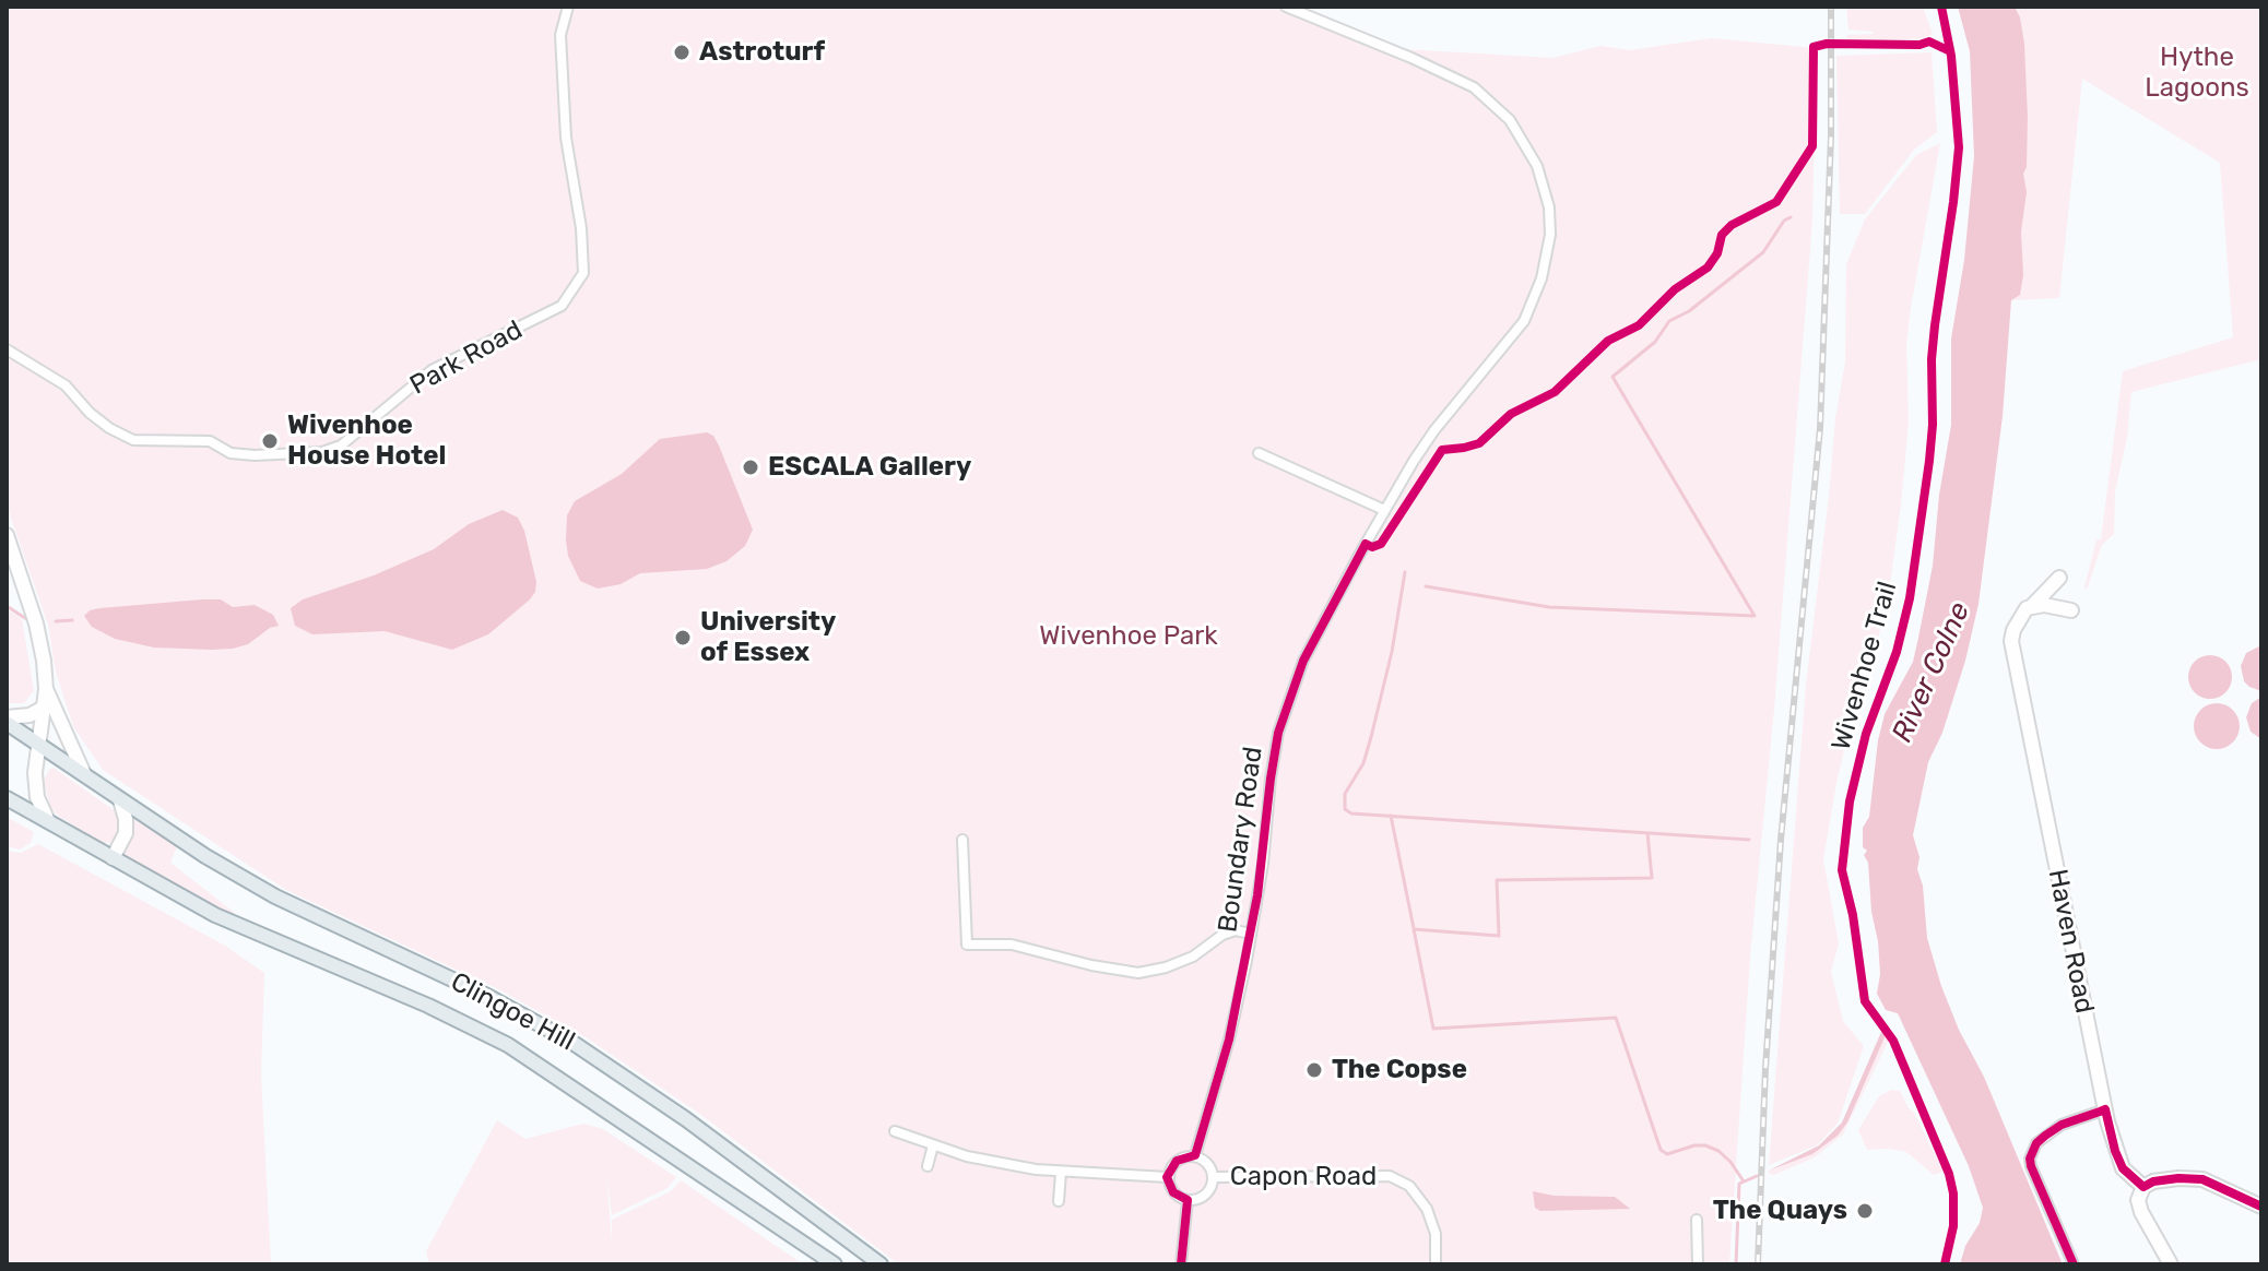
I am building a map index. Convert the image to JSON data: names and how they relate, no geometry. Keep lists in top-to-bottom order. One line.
{"streets":{"main road":["Clingoe Hill"],"street":["Park Road","Boundary Road","Haven Road","Capon Road"],"cycle path":["Wivenhoe Trail"]},"crossings":[["Boundary Road","Capon Road"]],"water":["River Colne"],"parks":["Hythe Lagoons","Wivenhoe Park"],"places":["Astroturf","Wivenhoe House Hotel","ESCALA Gallery","University of Essex","The Copse","The Quays"]}
